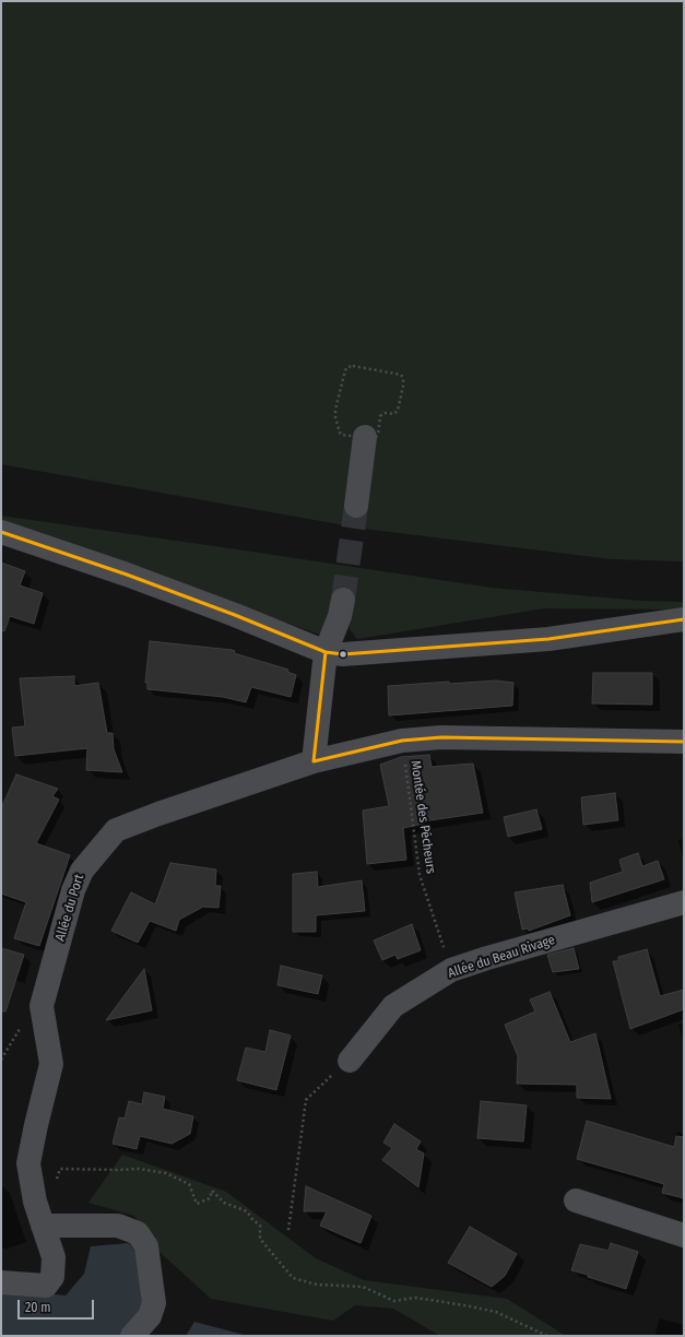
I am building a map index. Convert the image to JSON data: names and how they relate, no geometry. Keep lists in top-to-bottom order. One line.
{"streets":{"street":["Allée du Port","Allée du Beau Rivage"],"path":["Montée des Pécheurs"]},"crossings":[["Montée des Pécheurs","Allée du Port"],["Montée des Pécheurs","Allée du Beau Rivage"]],"scale_bar":"20 m"}
